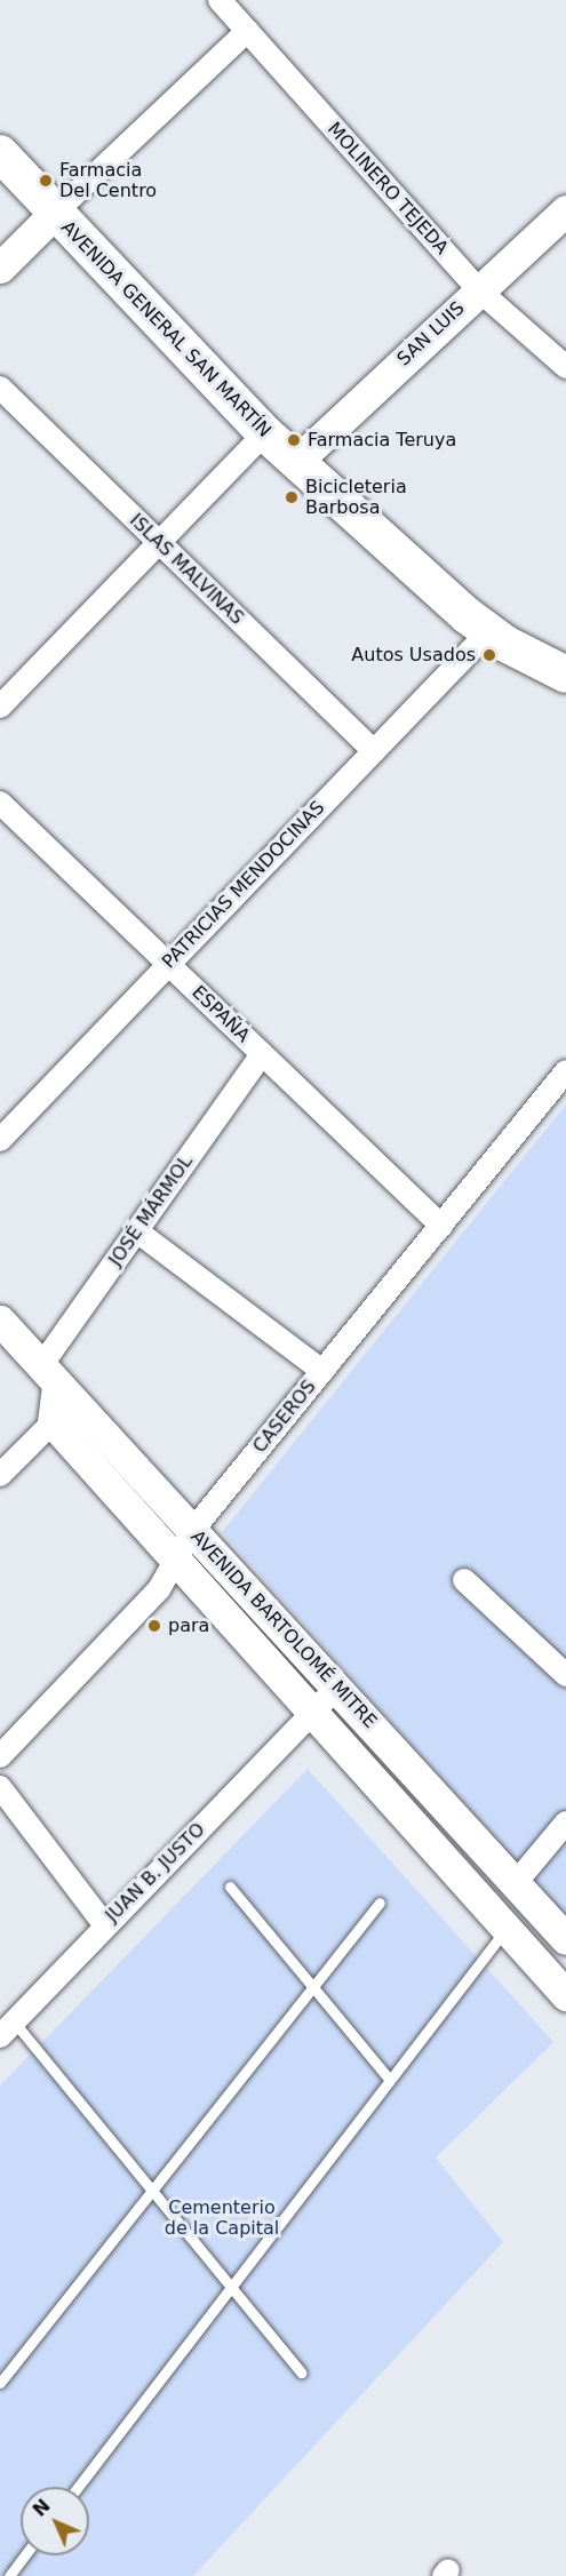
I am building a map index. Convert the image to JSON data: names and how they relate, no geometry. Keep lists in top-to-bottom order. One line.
{"streets":{"main road":["AVENIDA GENERAL SAN MARTÍN"],"street":["MOLINERO TEJEDA","SAN LUIS","ISLAS MALVINAS","PATRICIAS MENDOCINAS","ESPAÑA","JOSÉ MÁRMOL","CASEROS","AVENIDA BARTOLOMÉ MITRE","JUAN B. JUSTO"]},"crossings":[["MOLINERO TEJEDA","SAN LUIS"],["AVENIDA GENERAL SAN MARTÍN","SAN LUIS"],["AVENIDA GENERAL SAN MARTÍN","PATRICIAS MENDOCINAS"],["ISLAS MALVINAS","PATRICIAS MENDOCINAS"],["PATRICIAS MENDOCINAS","ESPAÑA"],["ESPAÑA","JOSÉ MÁRMOL"],["ESPAÑA","CASEROS"],["JOSÉ MÁRMOL","AVENIDA BARTOLOMÉ MITRE"],["CASEROS","AVENIDA BARTOLOMÉ MITRE"],["AVENIDA BARTOLOMÉ MITRE","JUAN B. JUSTO"]],"parks":["Cementerio de la Capital"],"places":["Farmacia Del Centro","Farmacia Teruya","Bicicleteria Barbosa","Autos Usados","para"],"north":"top left"}
